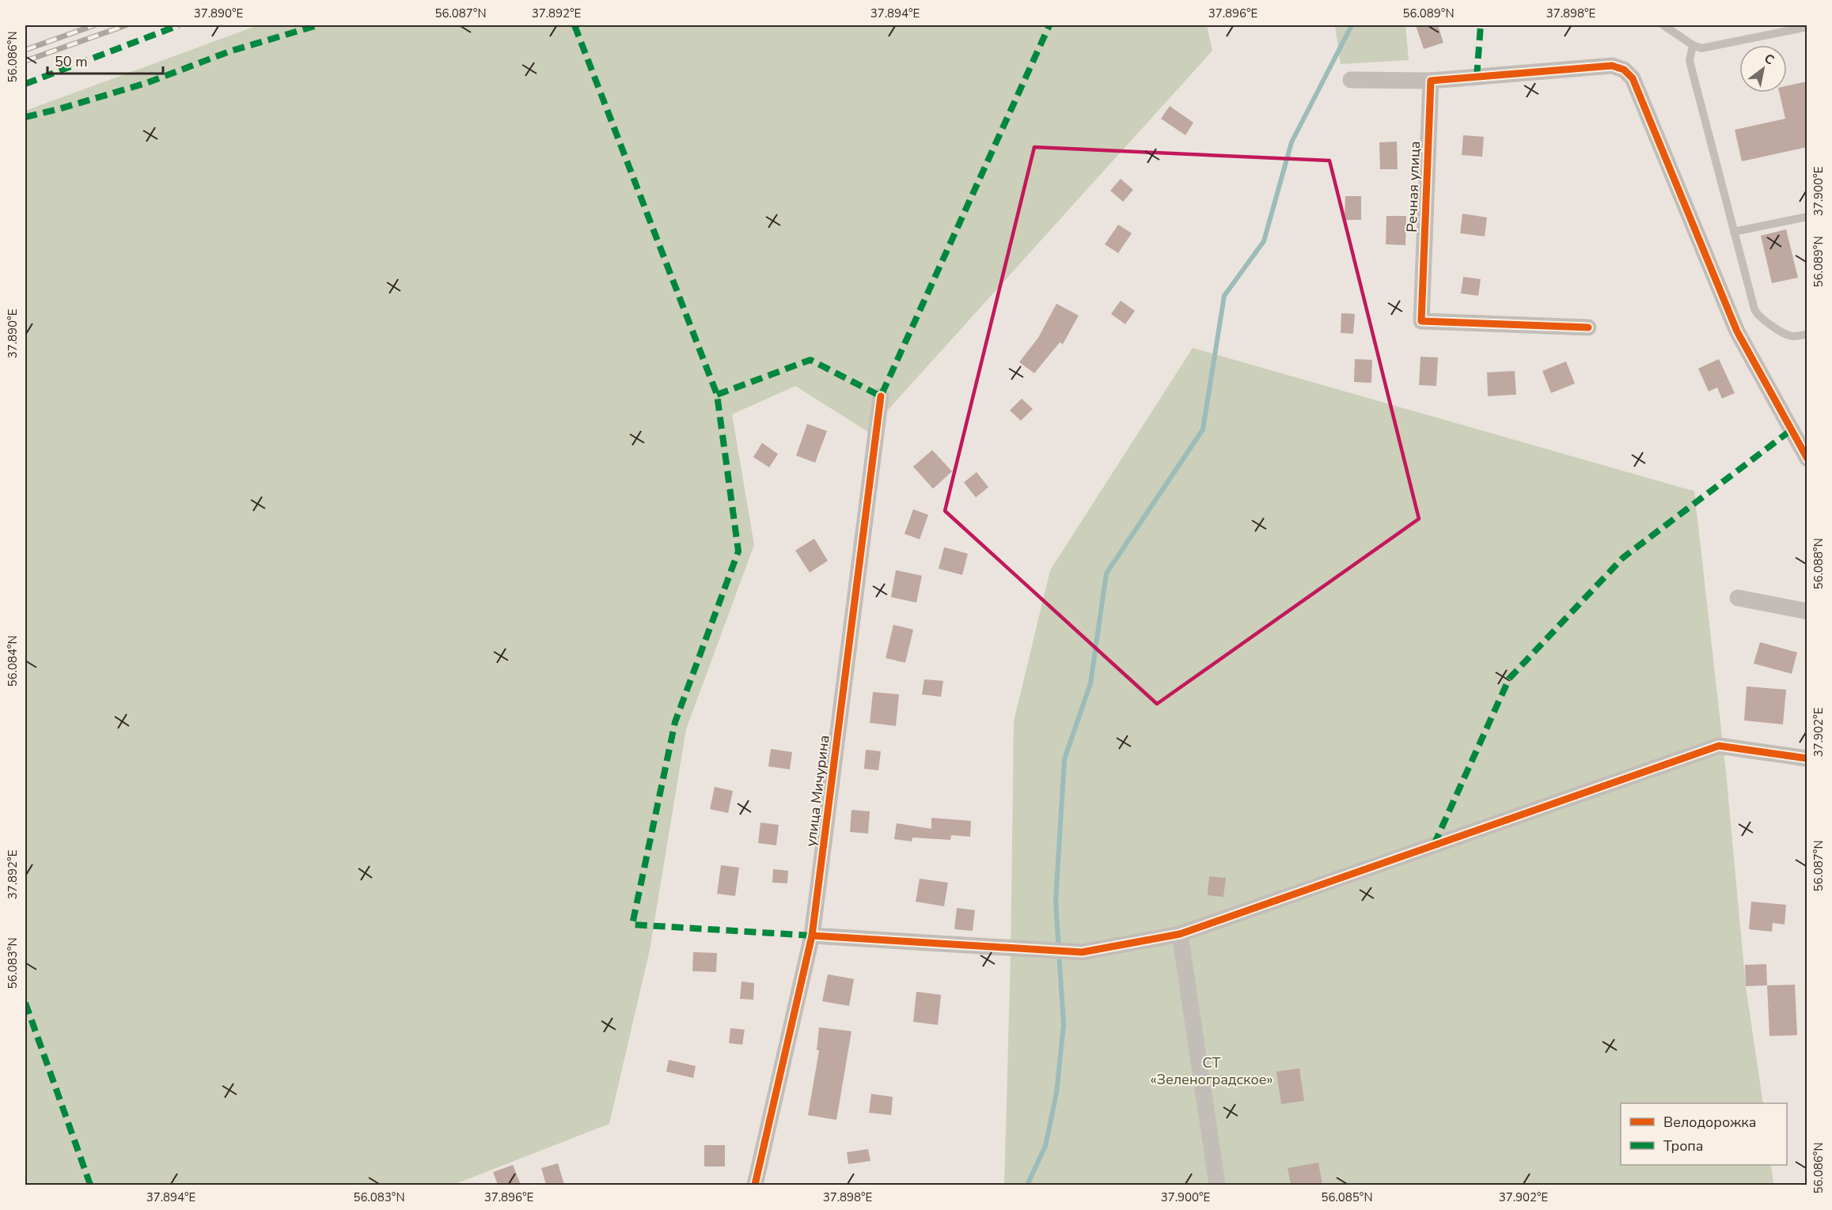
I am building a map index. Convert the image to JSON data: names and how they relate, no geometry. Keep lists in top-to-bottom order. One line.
{"streets":{"street":["Речная улица","улица Мичурина"]},"parks":["СТ «Зеленоградское»"],"legend":["Велодорожка","Тропа"],"scale_bar":"50 m","north":"top right","coordinates":["37.890°E","56.087°N","37.892°E","37.894°E","37.896°E","56.089°N","37.898°E","56.086°N","37.900°E","56.088°N","56.084°N","37.902°E","56.083°N","56.085°N"]}
